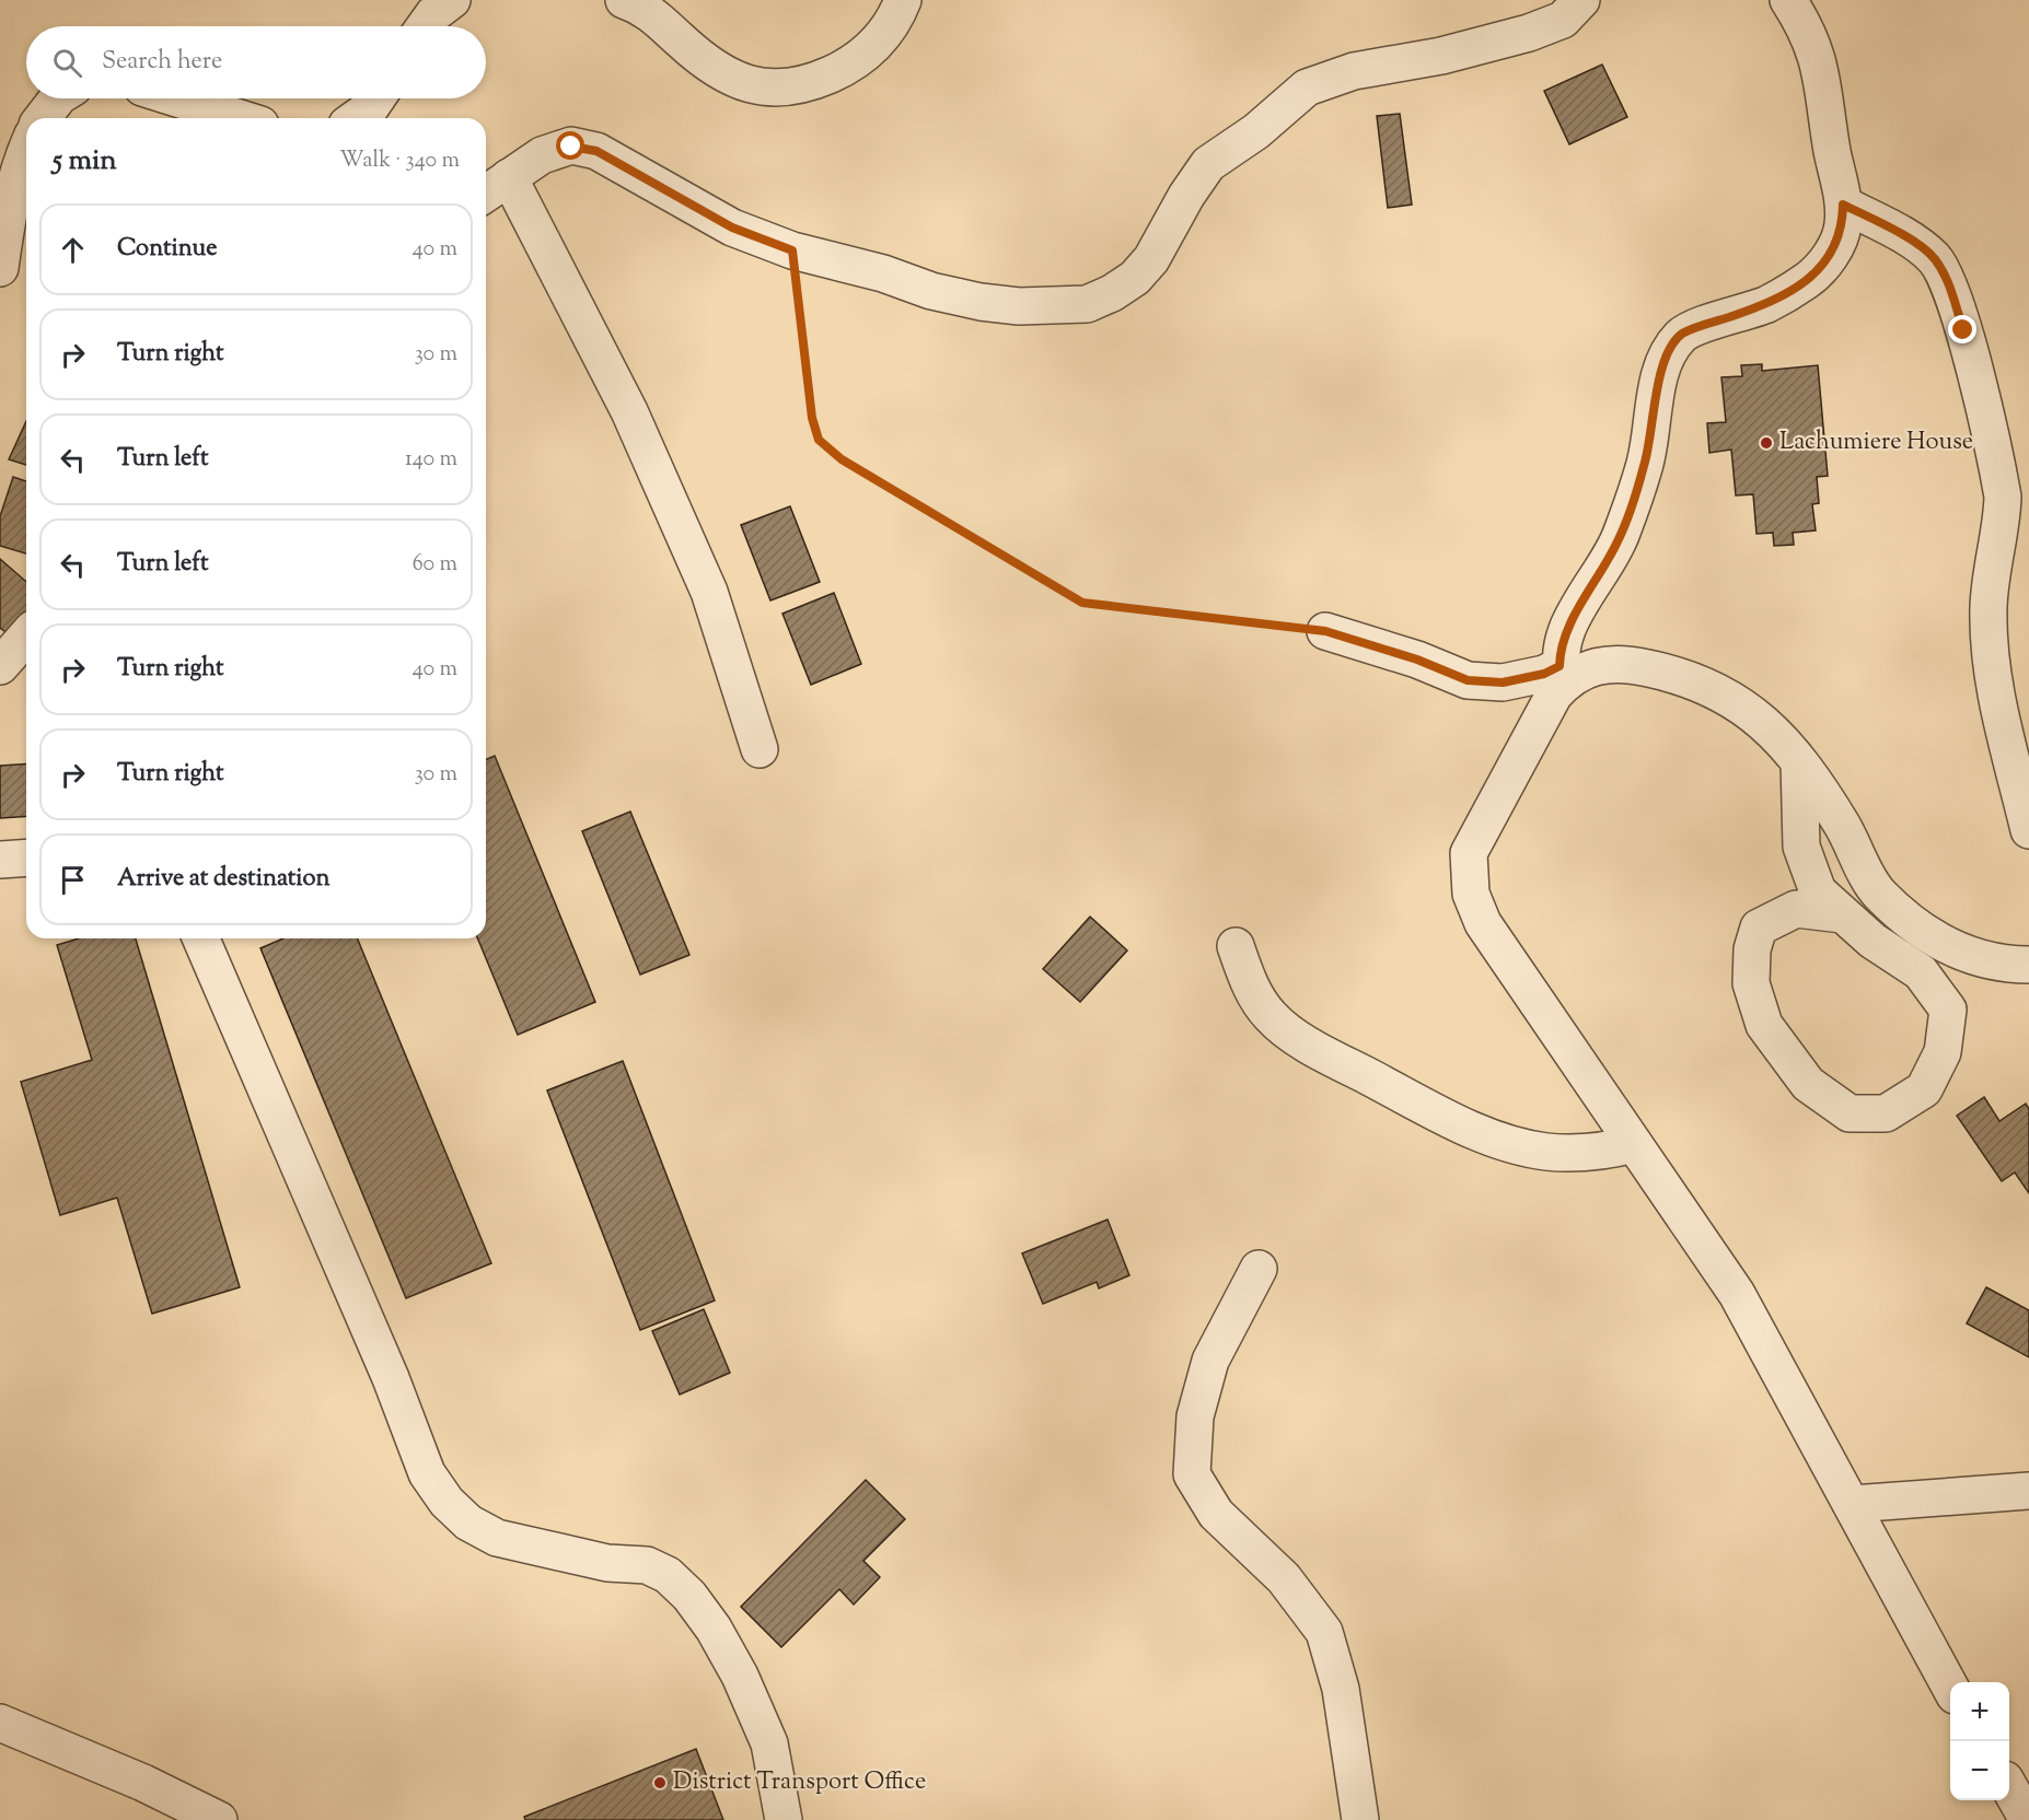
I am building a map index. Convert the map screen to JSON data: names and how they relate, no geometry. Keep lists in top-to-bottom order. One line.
{"places":["Lachumiere House","District Transport Office"],"page":{"search":"Search here","heading":["5 min","Walk · 340 m"],"list":[["Continue","40 m"],["Turn right","30 m"],["Turn left","140 m"],["Turn left","60 m"],["Turn right","40 m"],["Turn right","30 m"],"Arrive at destination"],"map_buttons":["+","−"]}}
